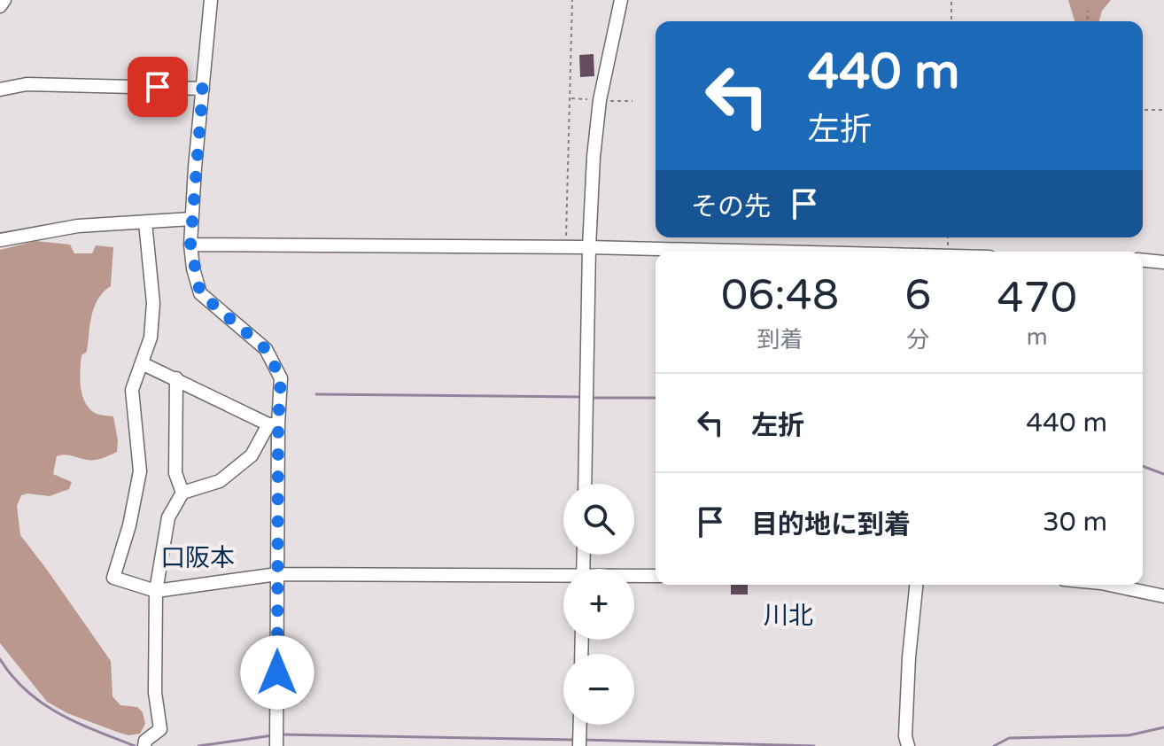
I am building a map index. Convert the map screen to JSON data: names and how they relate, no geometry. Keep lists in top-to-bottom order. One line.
{"districts":["口阪本","川北"],"page":{"turn":["440 m","左折"],"then":"その先","eta":["06:48","到着","6","分","470","m"],"list":[{"name":"左折","value":"440 m"},{"name":"目的地に到着","value":"30 m"}],"map_buttons":["+","−"]}}
